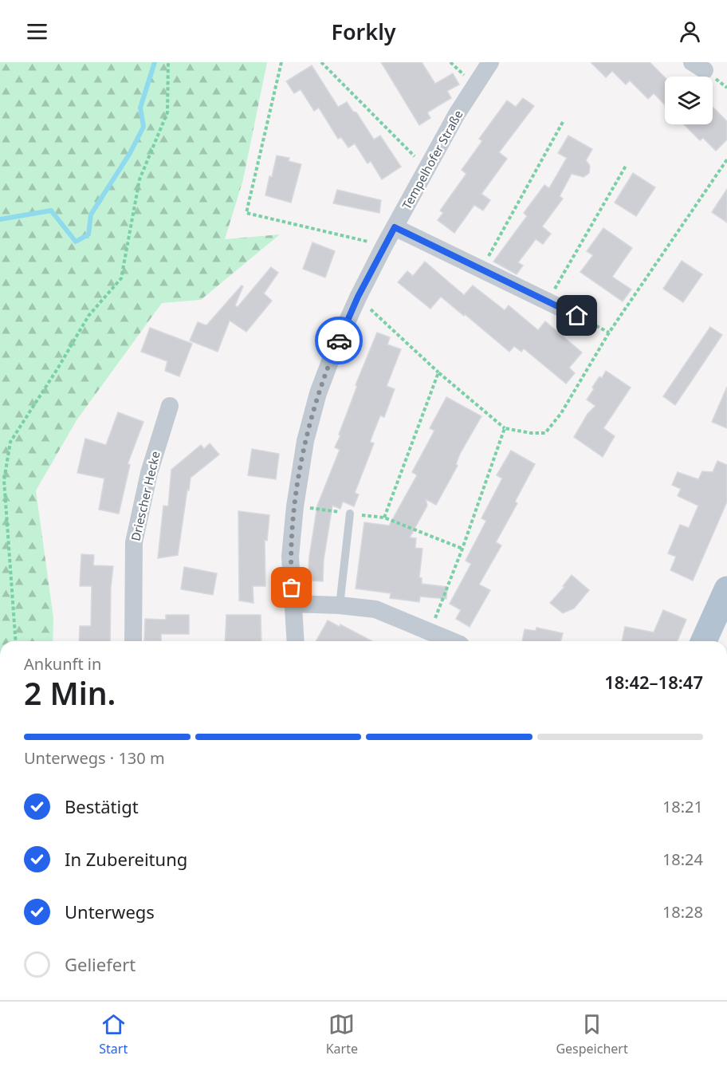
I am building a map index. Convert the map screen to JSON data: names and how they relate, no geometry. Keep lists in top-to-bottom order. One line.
{"streets":{"street":["Tempelhofer Straße","Driescher Hecke"]},"page":{"header":"Forkly","heading":["2 Min.","Ankunft in","18:42–18:47"],"bar":"Unterwegs · 130 m","list":[["Bestätigt","18:21"],["In Zubereitung","18:24"],["Unterwegs","18:28"],"Geliefert"],"tabs":["Start","Karte","Gespeichert"]}}
